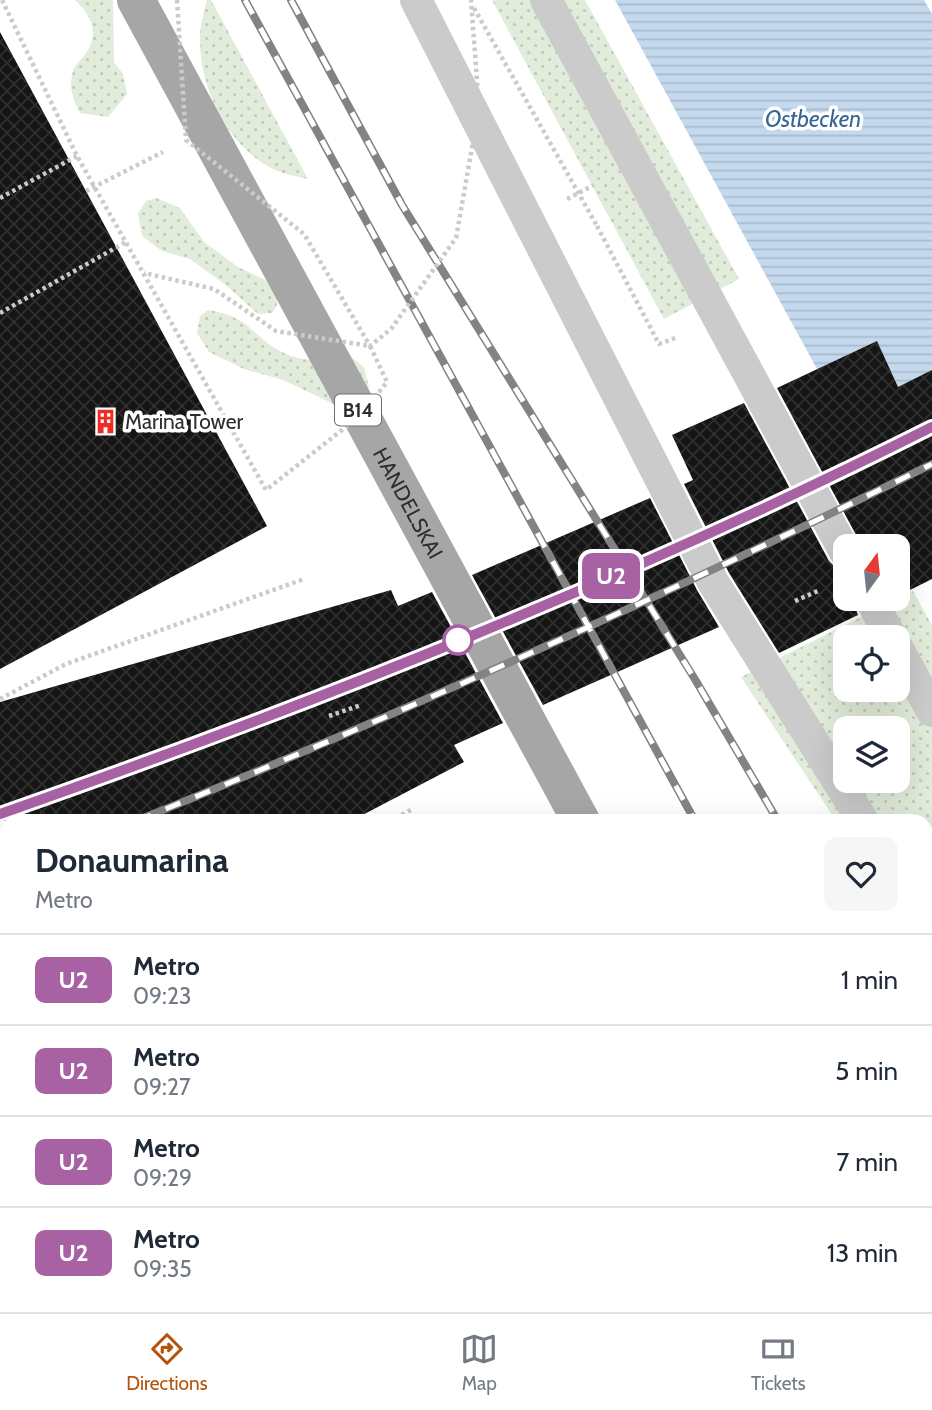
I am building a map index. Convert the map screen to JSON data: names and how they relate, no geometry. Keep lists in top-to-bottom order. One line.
{"streets":{"main road":["B14","HANDELSKAI"]},"water":["Ostbecken"],"places":{"building":["Marina Tower"]},"lines":["metro line U2"],"north":"top","page":{"on_map":"U2","heading":["Donaumarina","Metro"],"list":[{"mark":"U2","name":"Metro","note":"09:23","value":"1 min"},{"mark":"U2","name":"Metro","note":"09:27","value":"5 min"},{"mark":"U2","name":"Metro","note":"09:29","value":"7 min"},{"mark":"U2","name":"Metro","note":"09:35","value":"13 min"}],"tabs":["Directions","Map","Tickets"]}}
